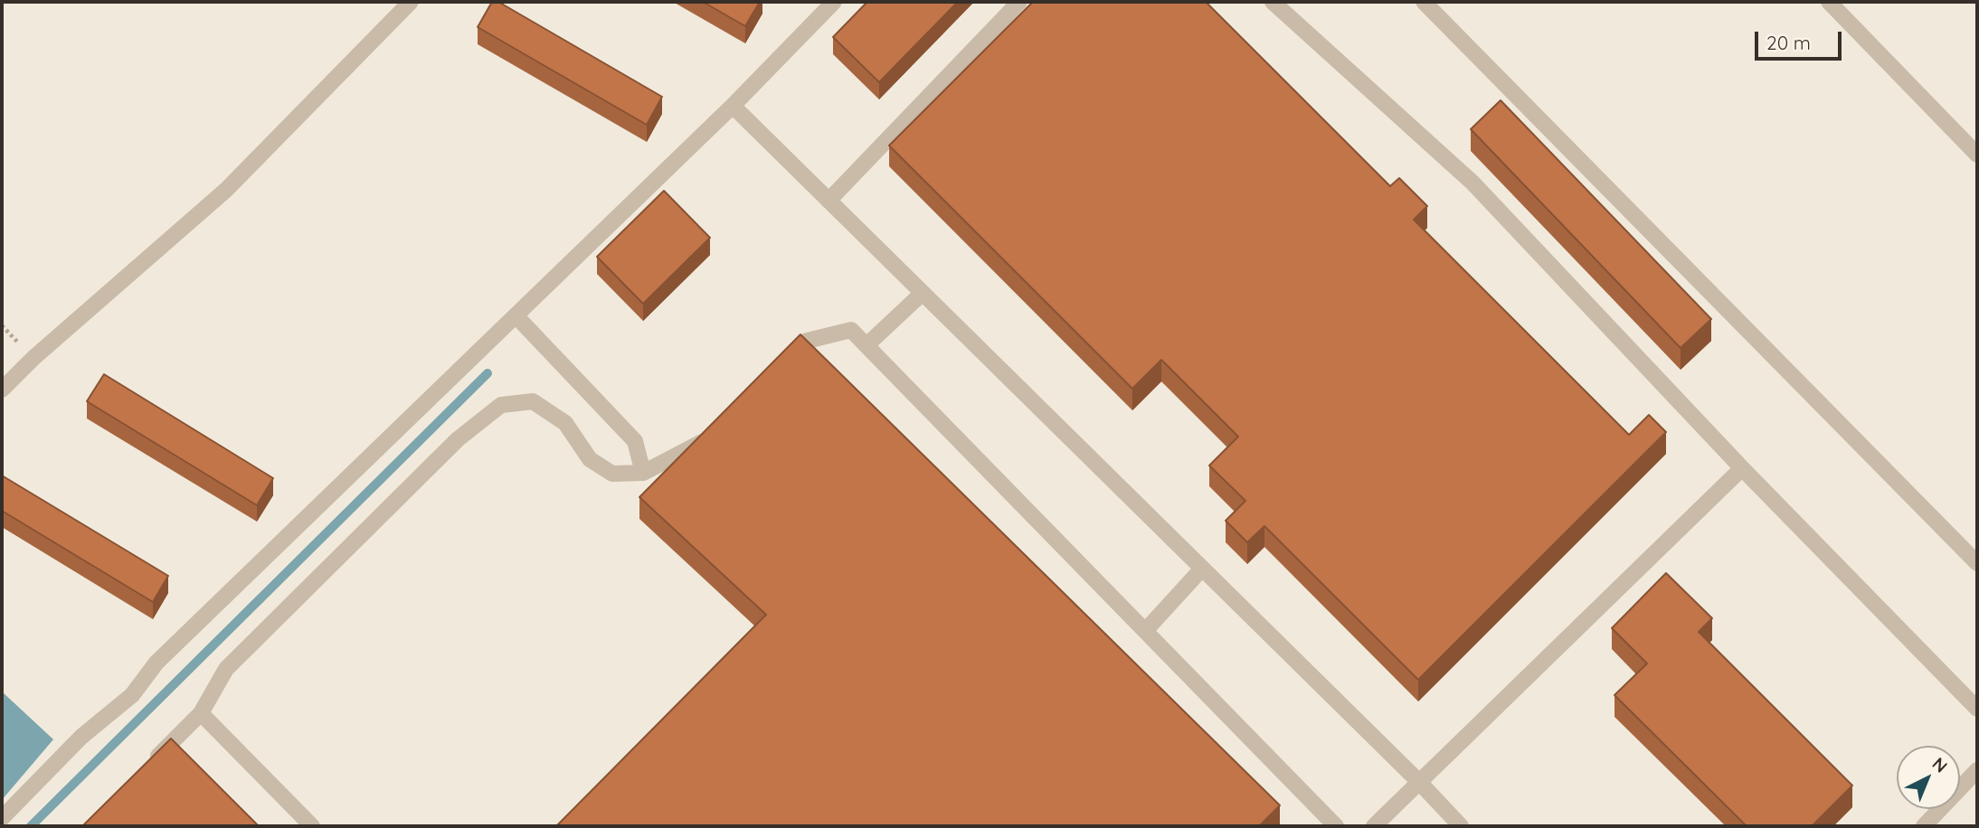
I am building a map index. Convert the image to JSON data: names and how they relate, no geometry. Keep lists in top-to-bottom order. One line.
{"scale_bar":"20 m","north":"top right"}
